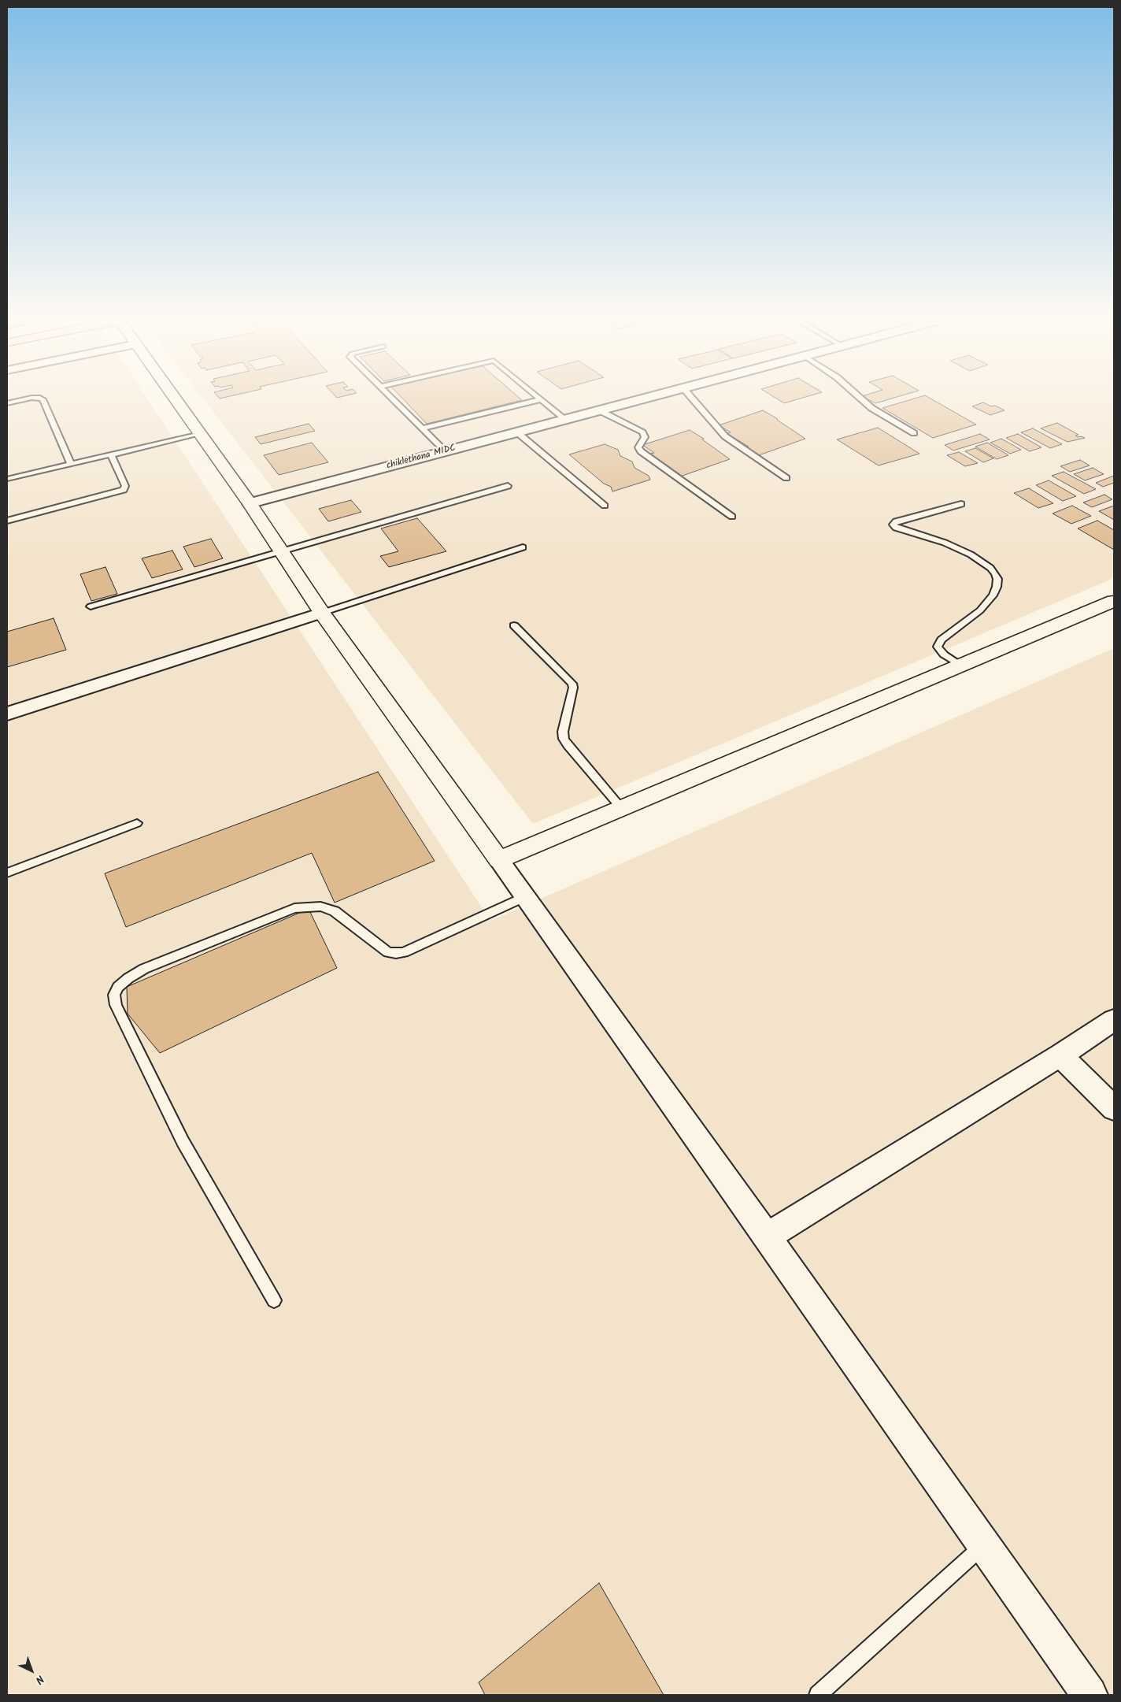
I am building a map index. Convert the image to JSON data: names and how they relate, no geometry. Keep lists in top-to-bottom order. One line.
{"streets":{"street":["chiklethana MIDC"]},"north":"bottom right"}
